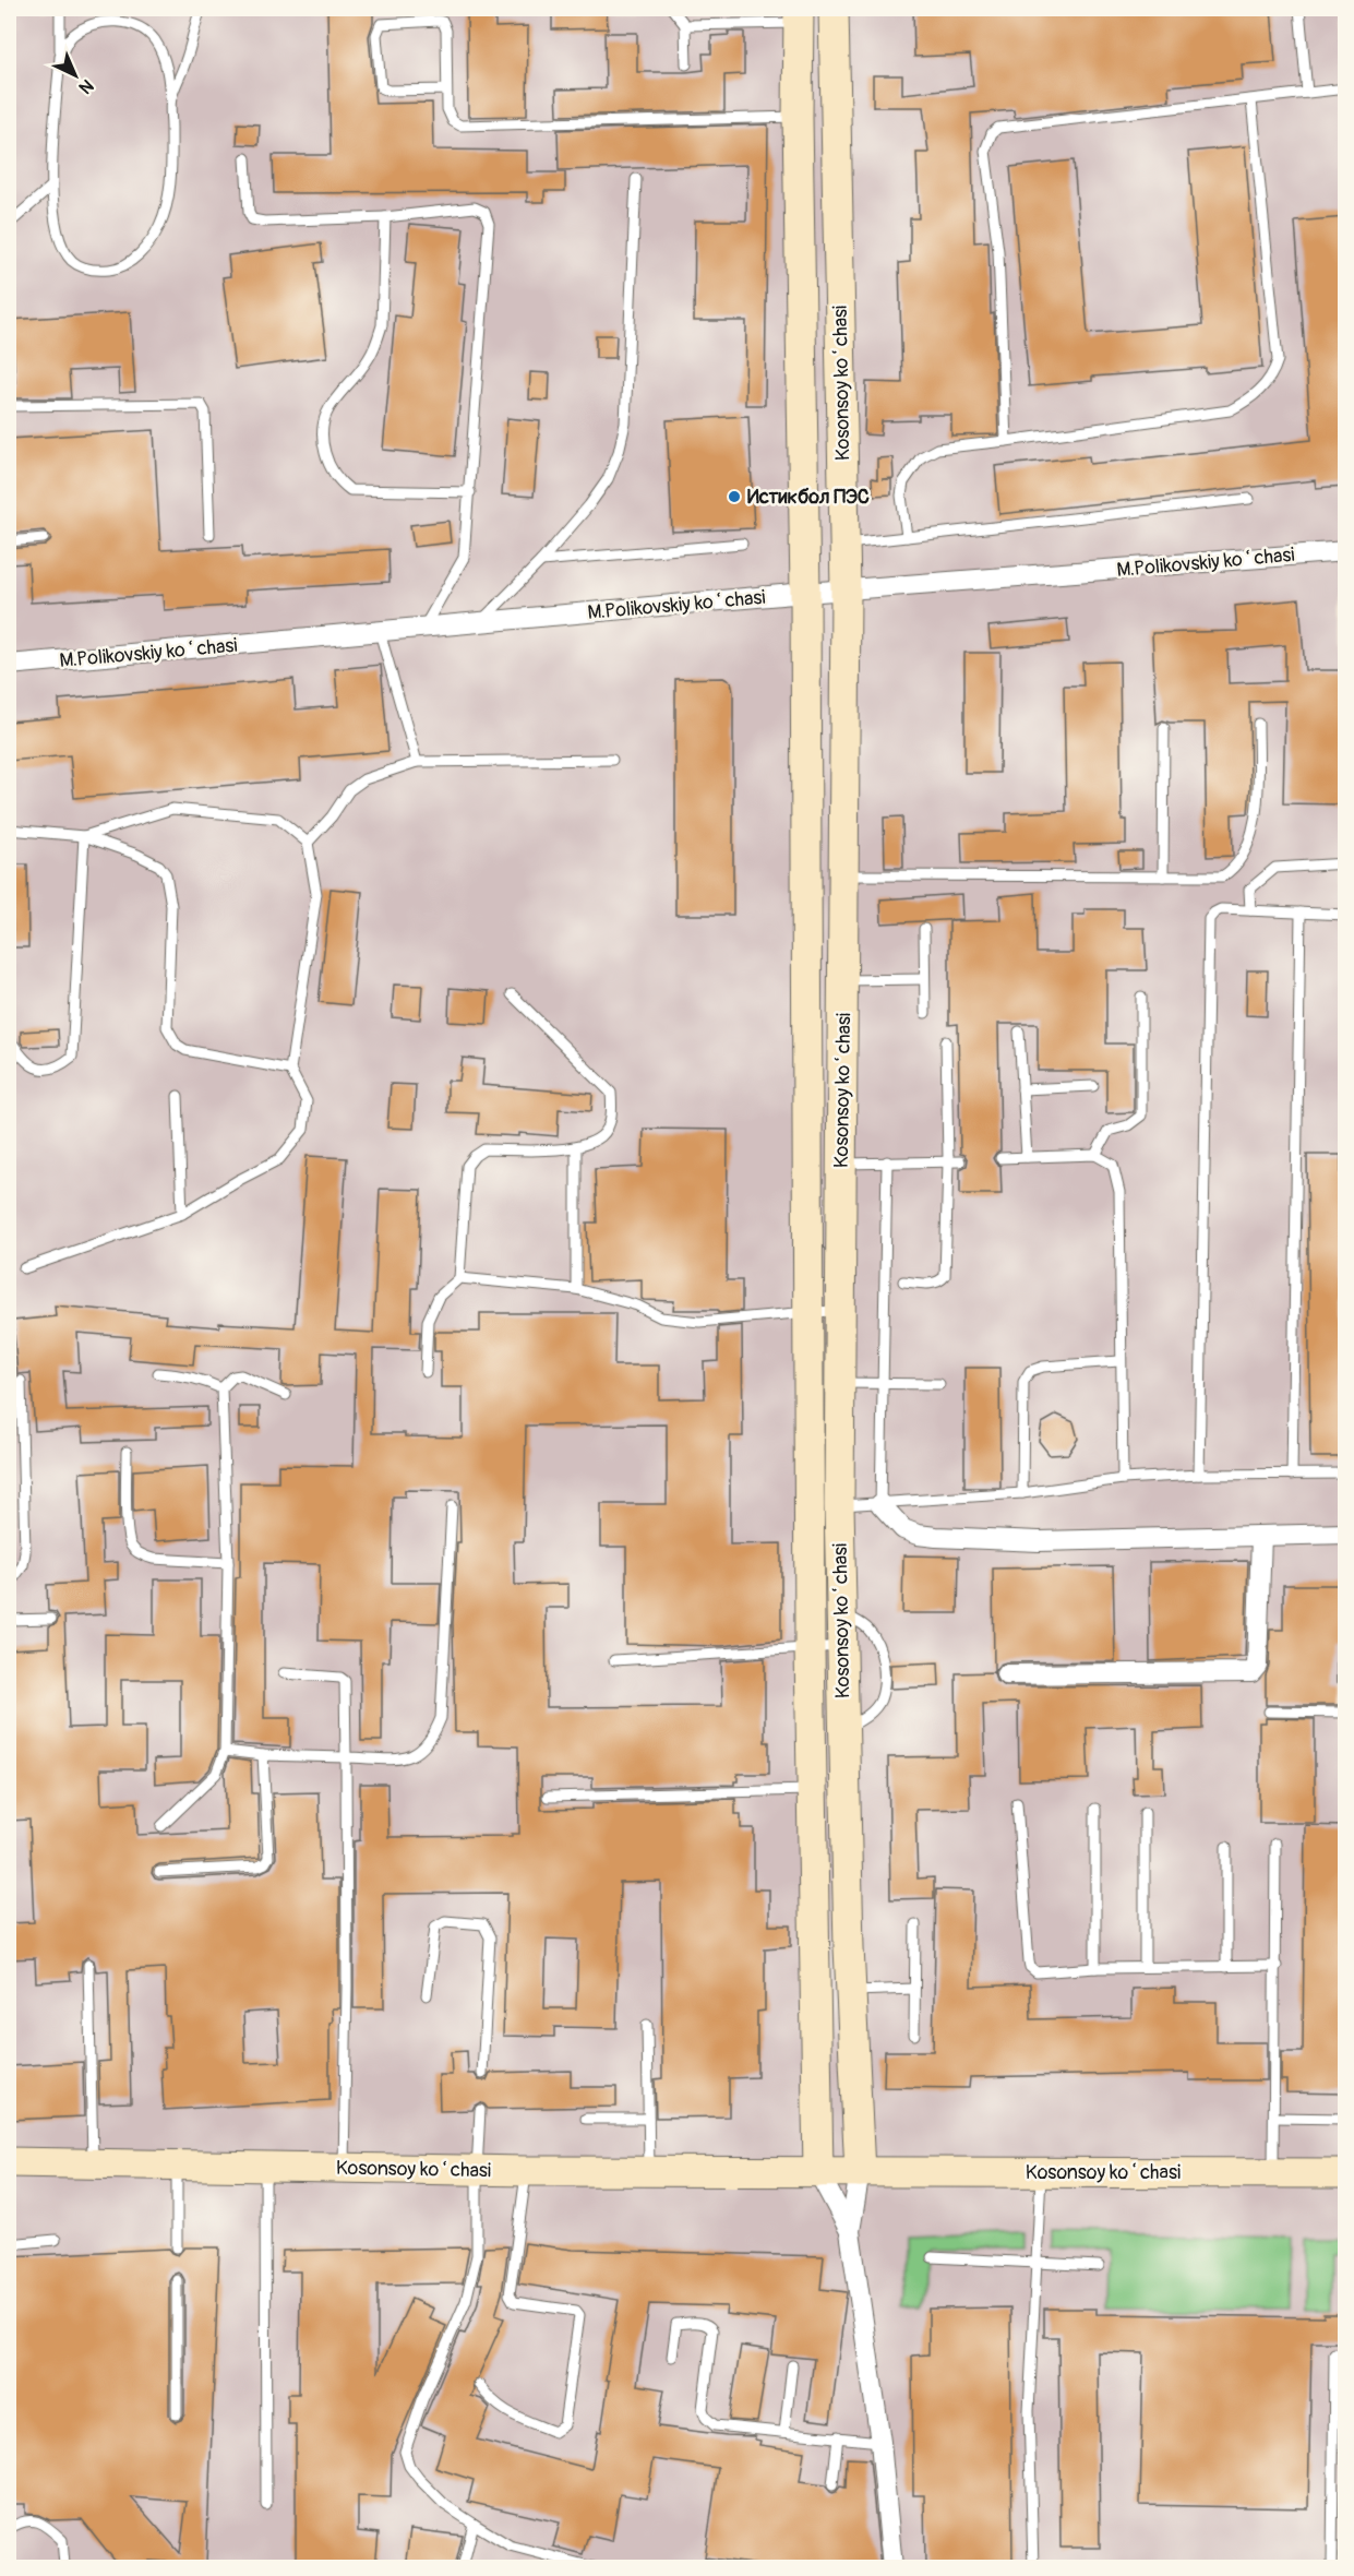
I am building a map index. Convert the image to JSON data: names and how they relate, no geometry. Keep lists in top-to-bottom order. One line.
{"streets":{"street":["Kosonsoy koʻchasi","M.Polikovskiy koʻchasi"]},"crossings":[["Kosonsoy koʻchasi","M.Polikovskiy koʻchasi"]],"places":["Истикбол ПЭС"],"north":"bottom right"}
